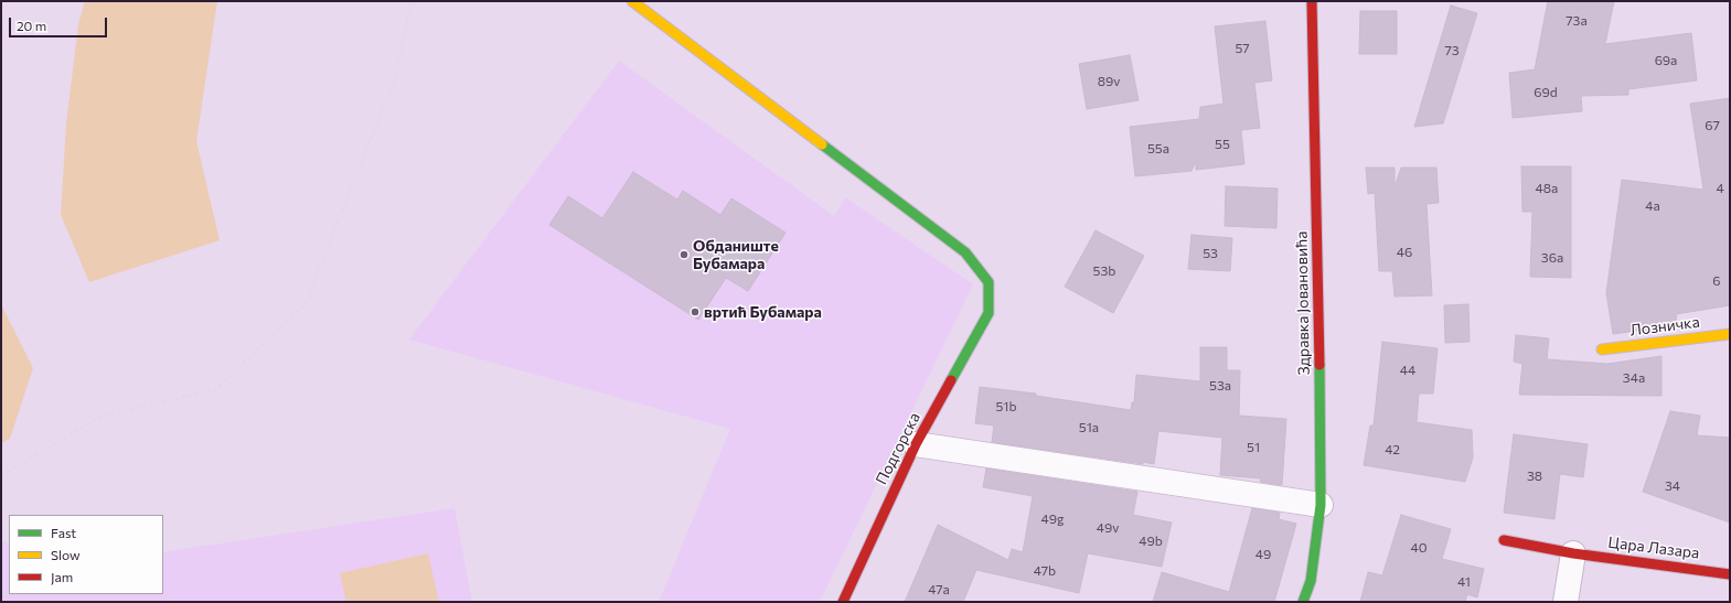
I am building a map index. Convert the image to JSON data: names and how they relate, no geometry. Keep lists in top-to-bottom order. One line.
{"streets":{"street":["Здравка Јовановића","Лозничка","Подгорска","Цара Лазара"]},"places":["Обданиште Бубамара","вртић Бубамара"],"house_numbers":["73a","57","73","69a","89v","69d","67","55","55a","48a","4","4a","46","53","36a","53b","6","44","34a","53a","51b","51a","51","42","38","34","49g","49v","49b","40","49","47b","41","47a"],"legend":["Fast","Slow","Jam"],"scale_bar":"20 m"}
